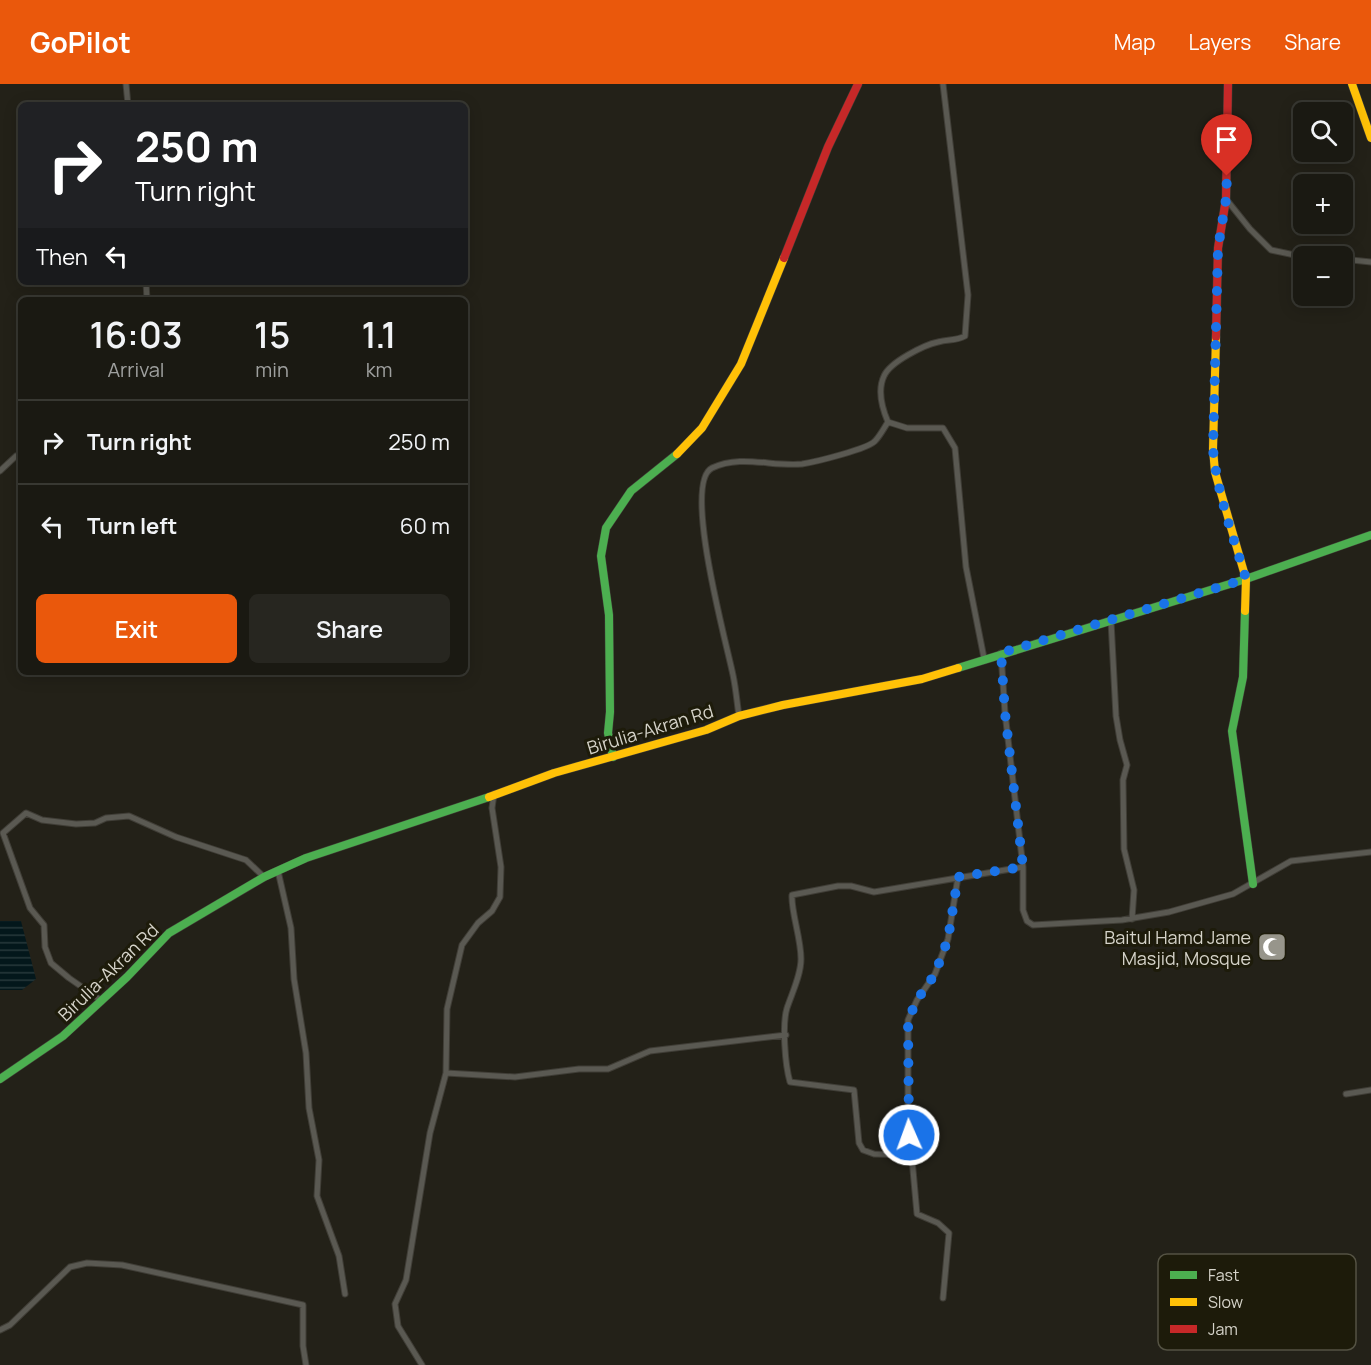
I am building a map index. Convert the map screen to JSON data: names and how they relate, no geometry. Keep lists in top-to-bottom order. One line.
{"streets":{"street":["Birulia-Akran Rd"]},"places":{"mosque":["Baitul Hamd Jame Masjid, Mosque"]},"legend":["Fast","Slow","Jam"],"page":{"header":"GoPilot","nav":["Map","Layers","Share"],"map_buttons":["+","−"],"turn":["250 m","Turn right"],"then":"Then","eta":["16:03","Arrival","15","min","1.1","km"],"list":[{"name":"Turn right","value":"250 m"},{"name":"Turn left","value":"60 m"}],"buttons":["Exit","Share"]}}
